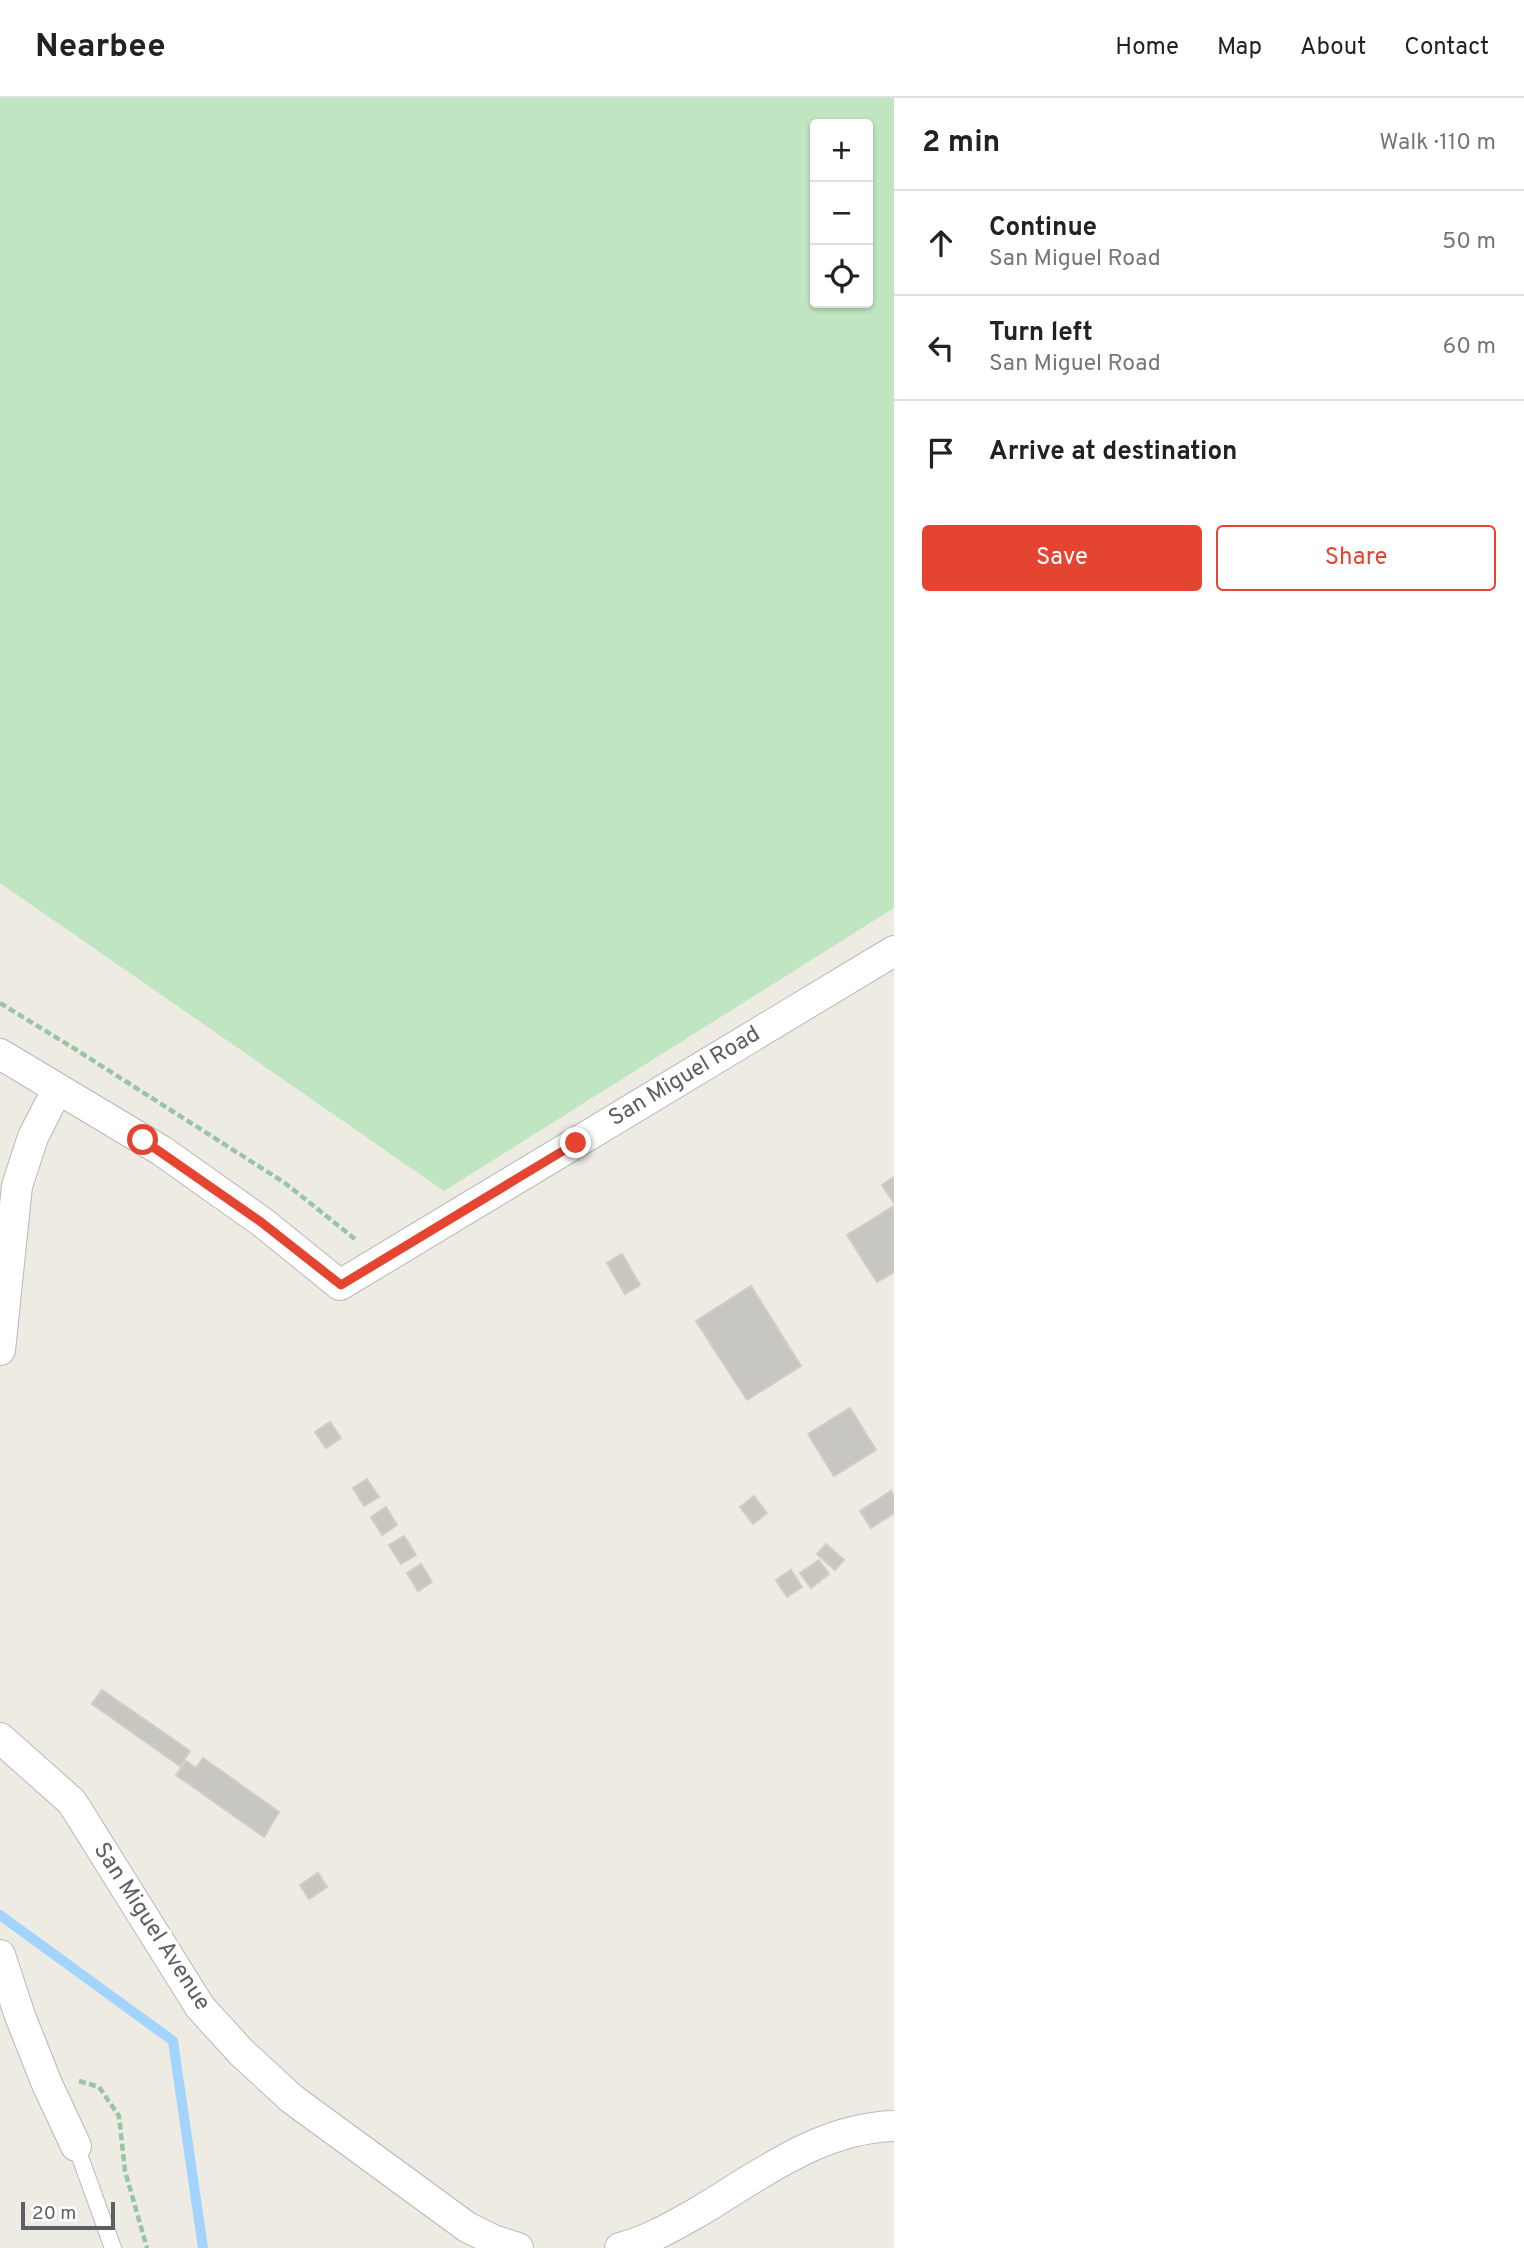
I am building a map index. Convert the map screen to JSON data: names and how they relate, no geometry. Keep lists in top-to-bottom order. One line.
{"streets":{"street":["San Miguel Road","San Miguel Avenue"]},"scale_bar":"20 m","page":{"header":"Nearbee","nav":["Home","Map","About","Contact"],"heading":["2 min","Walk · 110 m"],"map_buttons":["+","−"],"list":[["Continue","San Miguel Road","50 m"],["Turn left","San Miguel Road","60 m"],"Arrive at destination"],"buttons":["Save","Share"],"scale":"20 m"}}
